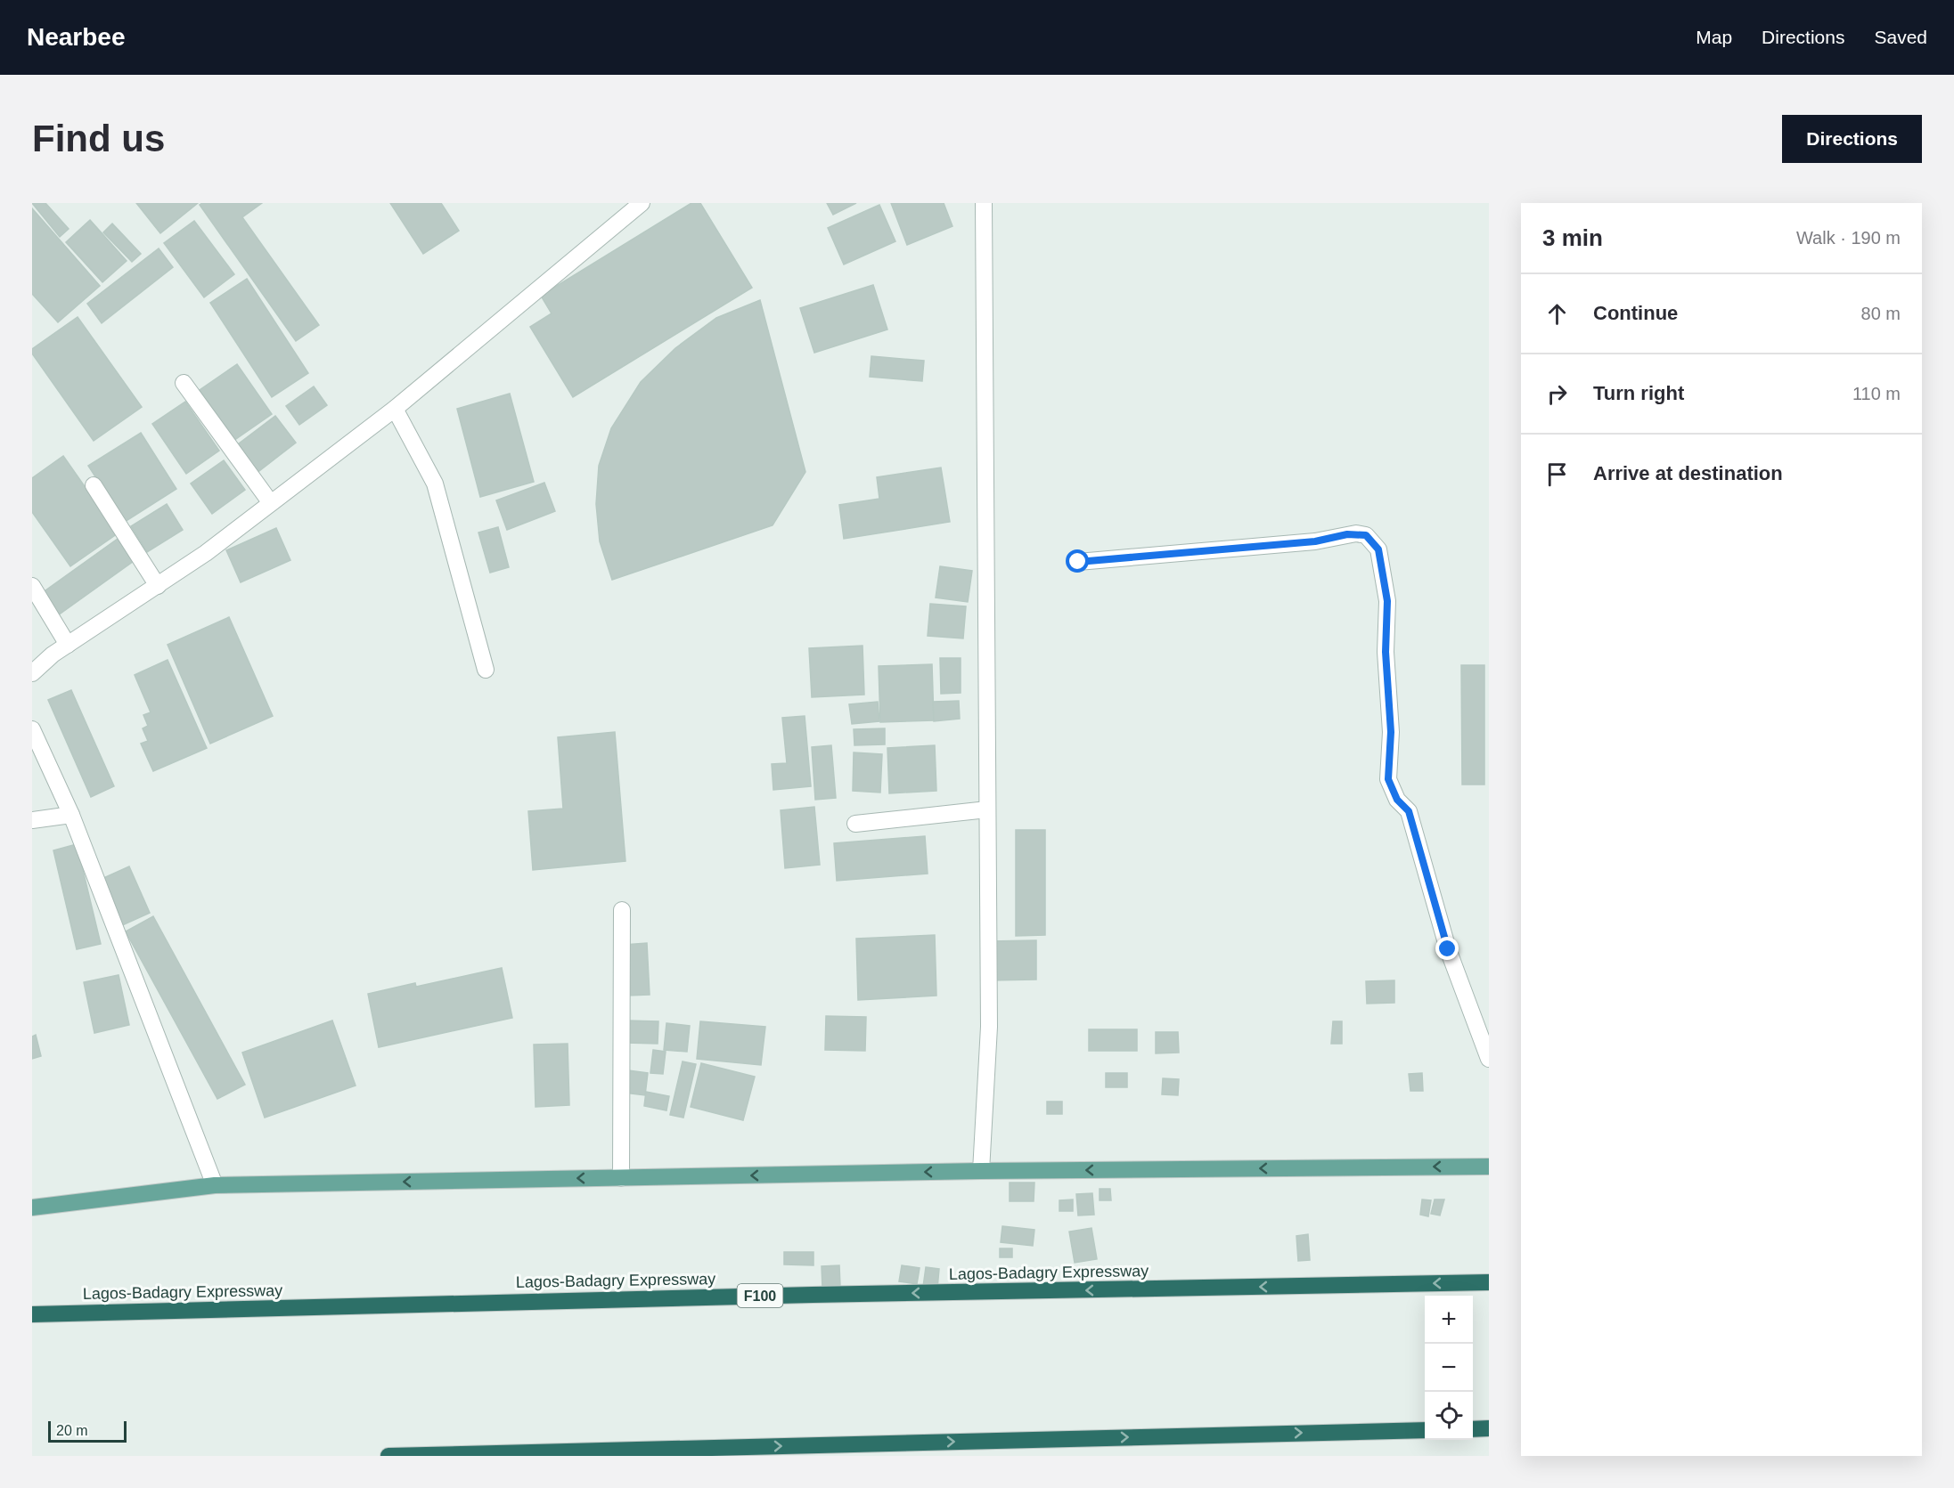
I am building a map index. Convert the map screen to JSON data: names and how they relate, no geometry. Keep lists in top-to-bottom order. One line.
{"streets":{"highway":["Lagos-Badagry Expressway","F100"]},"one_way":["Lagos-Badagry Expressway"],"scale_bar":"20 m","page":{"header":"Nearbee","nav":["Map","Directions","Saved"],"buttons":"Directions","title":"Find us","heading":["3 min","Walk · 190 m"],"list":[["Continue","80 m"],["Turn right","110 m"],"Arrive at destination"],"map_buttons":["+","−"],"scale":"20 m"}}
